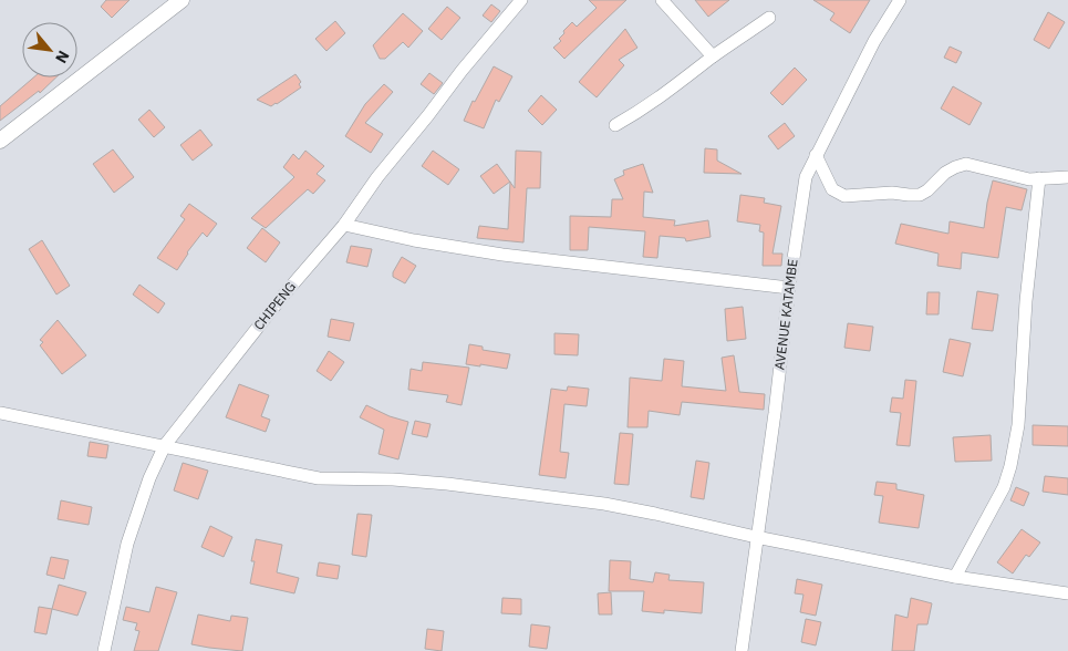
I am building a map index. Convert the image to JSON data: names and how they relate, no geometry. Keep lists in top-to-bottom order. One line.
{"streets":{"street":["CHIPENG","AVENUE KATAMBE"]},"north":"bottom right"}
